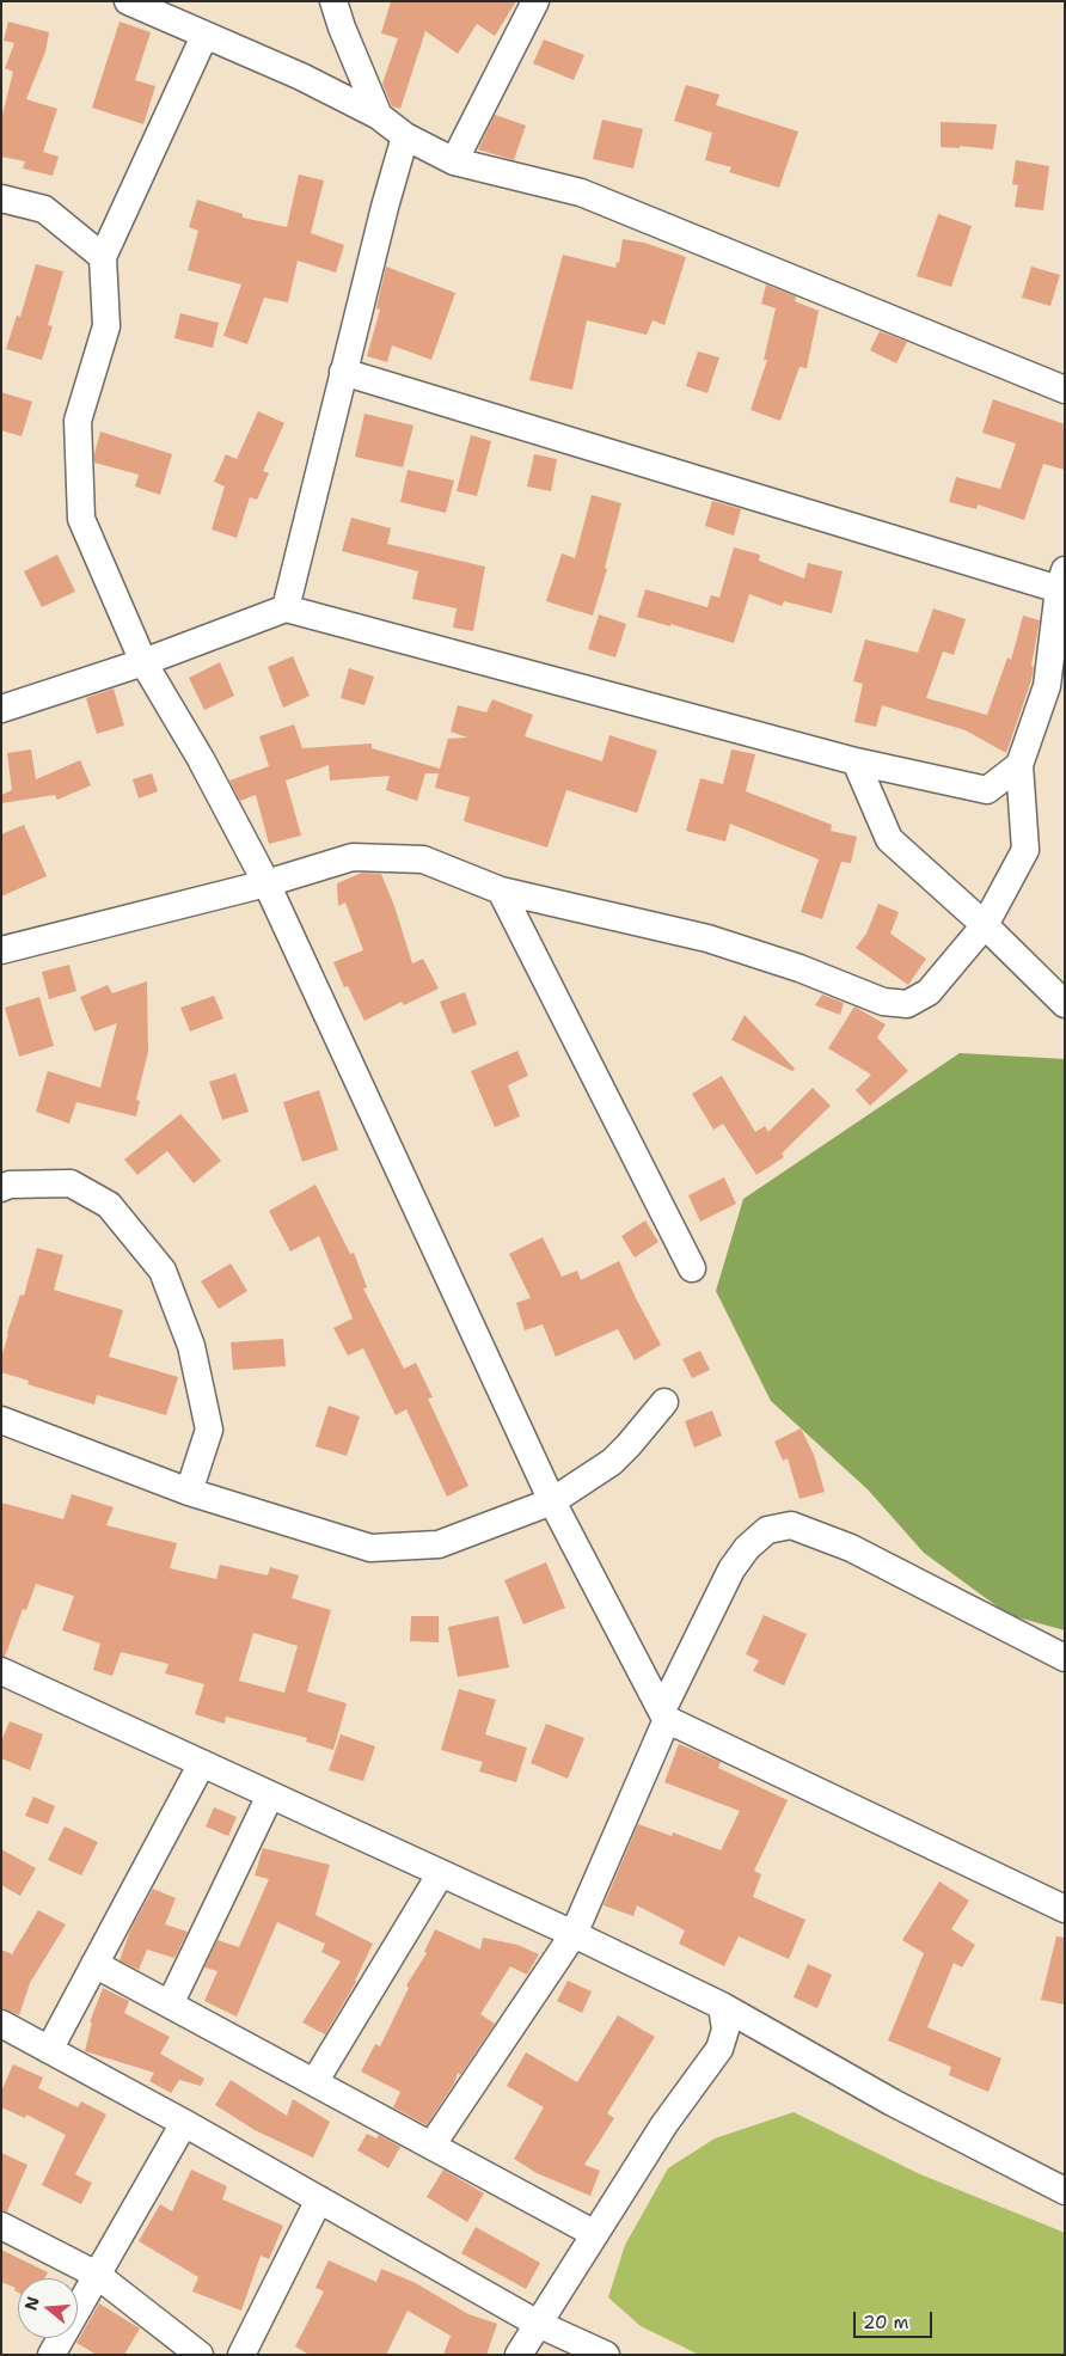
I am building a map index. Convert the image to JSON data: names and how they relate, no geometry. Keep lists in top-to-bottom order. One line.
{"scale_bar":"20 m","north":"left"}
